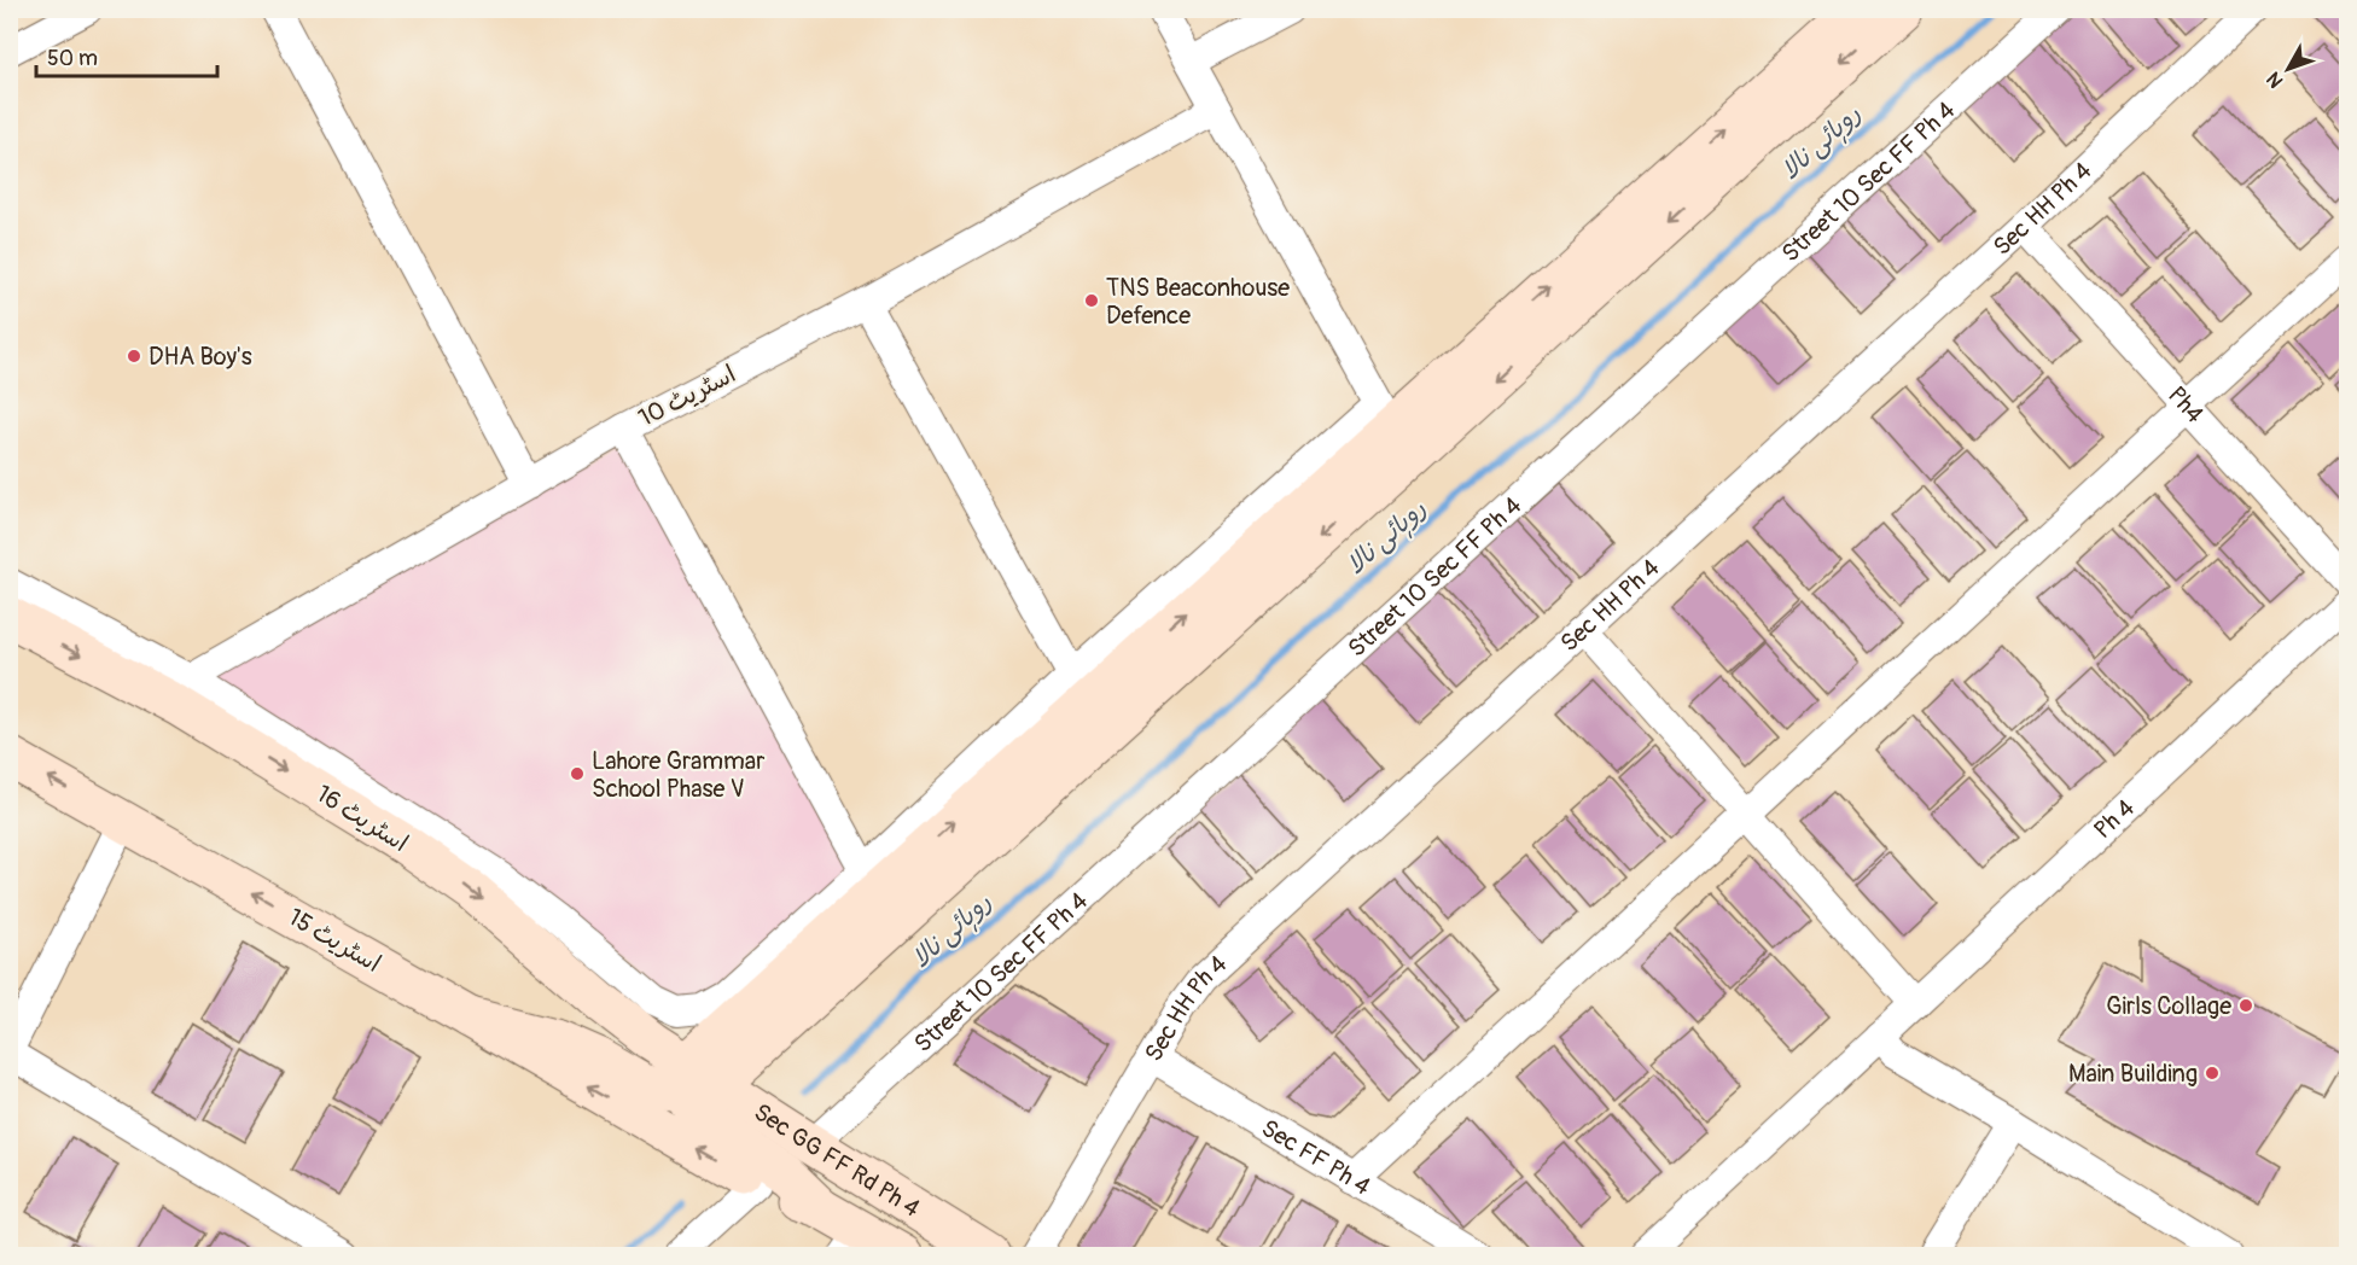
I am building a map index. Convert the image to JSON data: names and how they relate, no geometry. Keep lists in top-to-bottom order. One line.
{"streets":{"main road":["اسٹریٹ 16","اسٹریٹ 15","Sec GG FF Rd Ph 4"],"street":["Street 10 Sec FF Ph 4","Sec HH Ph 4","اسٹریٹ 10","Ph4","Ph 4","Sec FF Ph 4"]},"crossings":[["Street 10 Sec FF Ph 4","Sec GG FF Rd Ph 4"],["Sec HH Ph 4","Ph4"],["Sec HH Ph 4","Sec FF Ph 4"],["اسٹریٹ 10","اسٹریٹ 16"],["اسٹریٹ 16","Sec GG FF Rd Ph 4"]],"one_way":["اسٹریٹ 16","اسٹریٹ 15"],"water":["روہائی نالا"],"places":["TNS Beaconhouse Defence","DHA Boy's","Lahore Grammar School Phase V","Girls Collage","Main Building"],"scale_bar":"50 m","north":"bottom left"}
